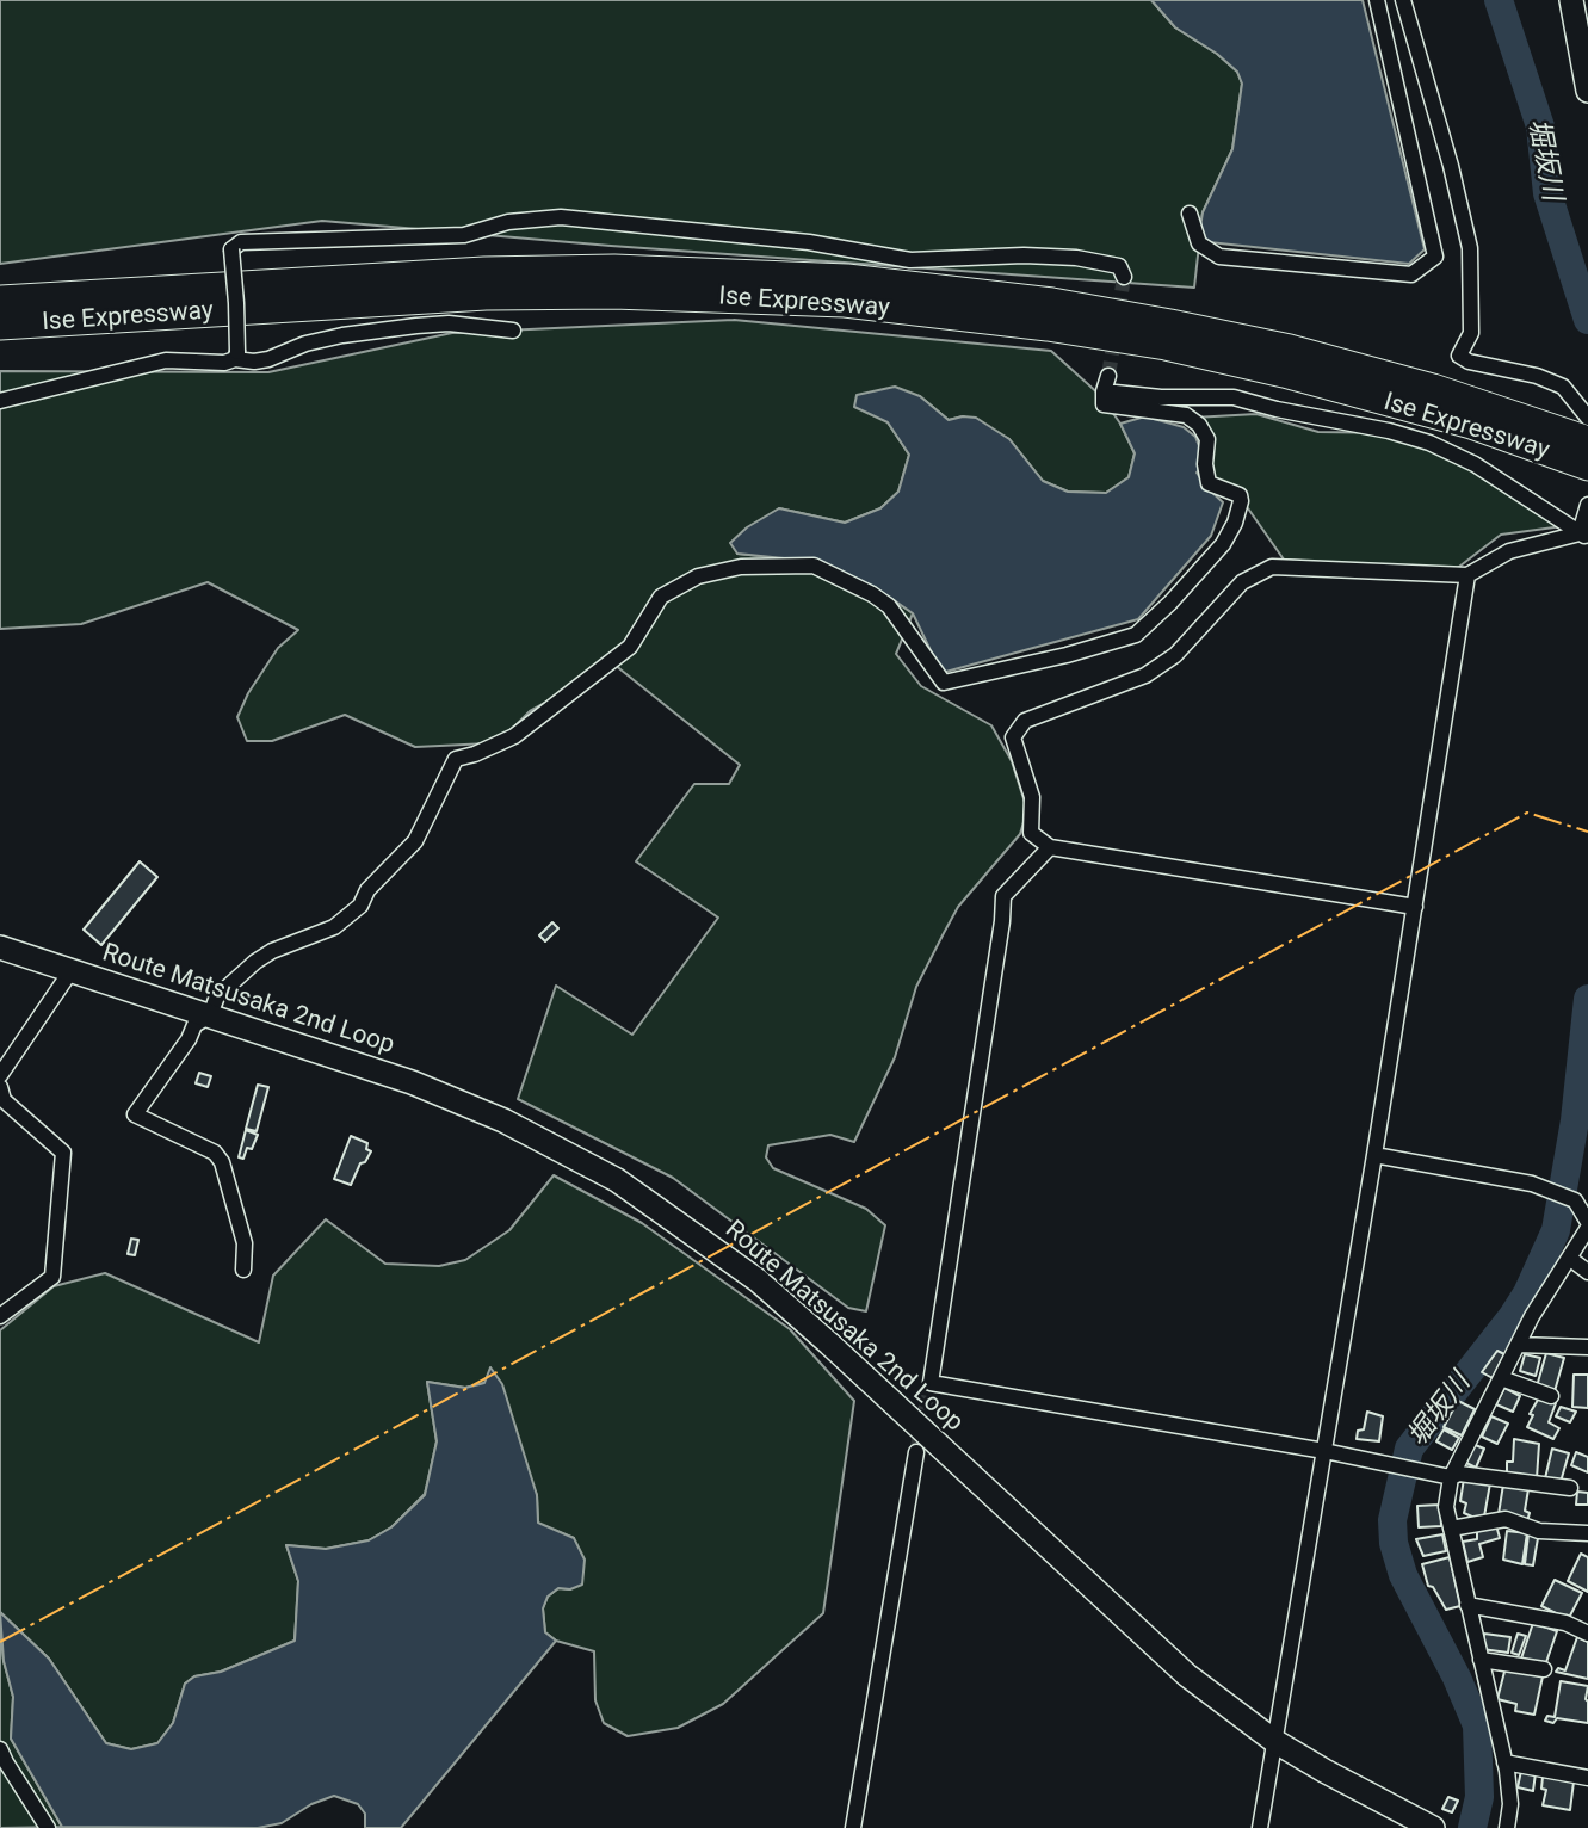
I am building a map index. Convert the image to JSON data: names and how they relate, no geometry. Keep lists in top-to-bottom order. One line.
{"streets":{"highway":["Ise Expressway"],"main road":["Route Matsusaka 2nd Loop"]},"water":["堀坂川"]}
